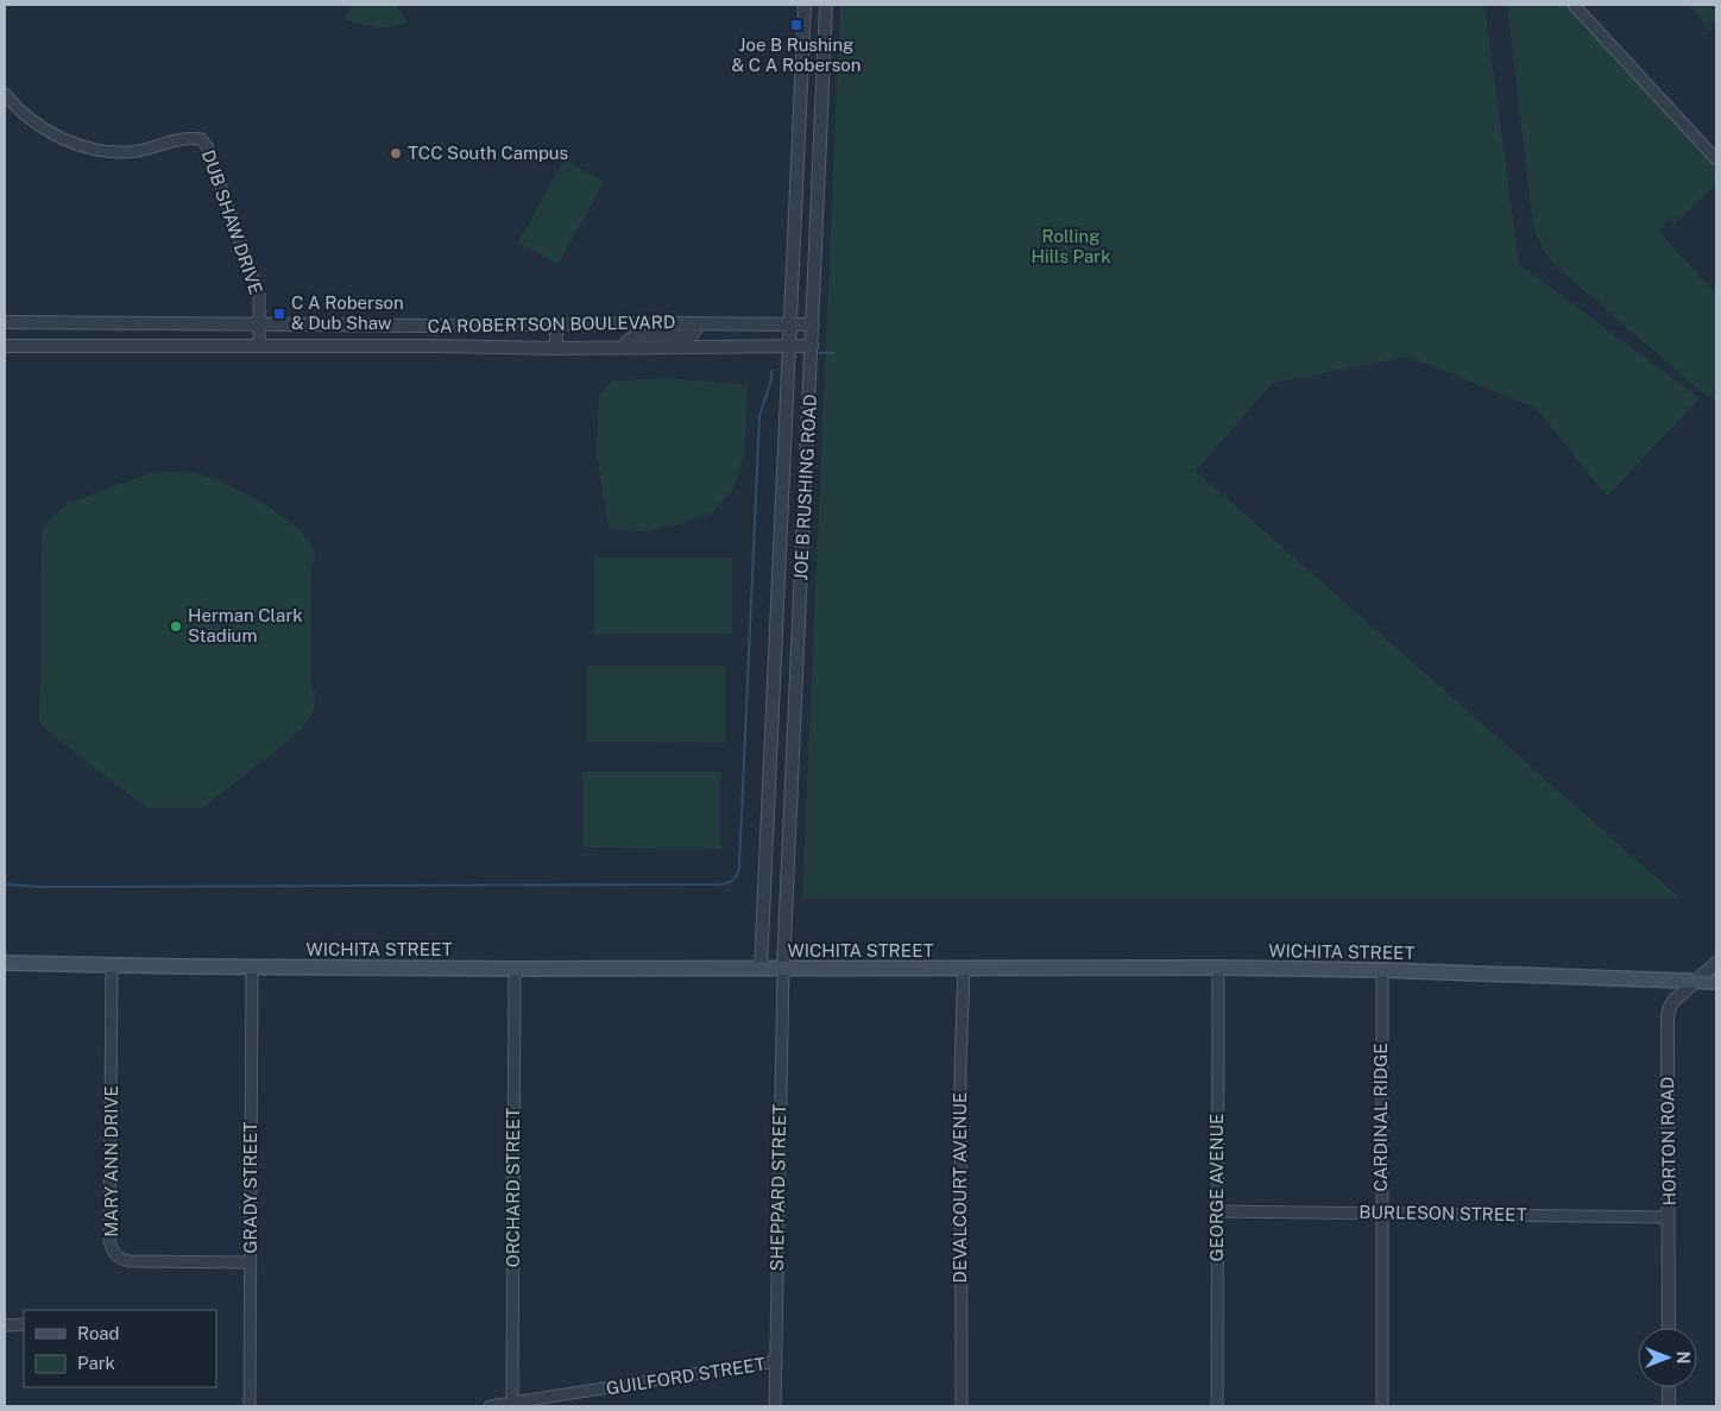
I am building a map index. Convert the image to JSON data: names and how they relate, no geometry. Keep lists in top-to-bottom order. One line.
{"streets":{"main road":["WICHITA STREET"],"street":["DUB SHAW DRIVE","CA ROBERTSON BOULEVARD","JOE B RUSHING ROAD","CARDINAL RIDGE","HORTON ROAD","MARY ANN DRIVE","GRADY STREET","ORCHARD STREET","SHEPPARD STREET","DEVALCOURT AVENUE","GEORGE AVENUE","BURLESON STREET","GUILFORD STREET"]},"crossings":[["DUB SHAW DRIVE","CA ROBERTSON BOULEVARD"],["CA ROBERTSON BOULEVARD","JOE B RUSHING ROAD"],["JOE B RUSHING ROAD","WICHITA STREET"],["JOE B RUSHING ROAD","SHEPPARD STREET"],["WICHITA STREET","CARDINAL RIDGE"],["WICHITA STREET","HORTON ROAD"],["WICHITA STREET","MARY ANN DRIVE"],["WICHITA STREET","GRADY STREET"],["WICHITA STREET","ORCHARD STREET"],["WICHITA STREET","SHEPPARD STREET"],["WICHITA STREET","DEVALCOURT AVENUE"],["WICHITA STREET","GEORGE AVENUE"],["CARDINAL RIDGE","BURLESON STREET"],["HORTON ROAD","BURLESON STREET"],["MARY ANN DRIVE","GRADY STREET"],["ORCHARD STREET","GUILFORD STREET"],["SHEPPARD STREET","GUILFORD STREET"],["GEORGE AVENUE","BURLESON STREET"]],"parks":["Rolling Hills Park"],"places":{"transit":["Joe B Rushing & C A Roberson","C A Roberson & Dub Shaw"],"other":["TCC South Campus","Herman Clark Stadium"]},"legend":["Road","Park"],"north":"right"}
